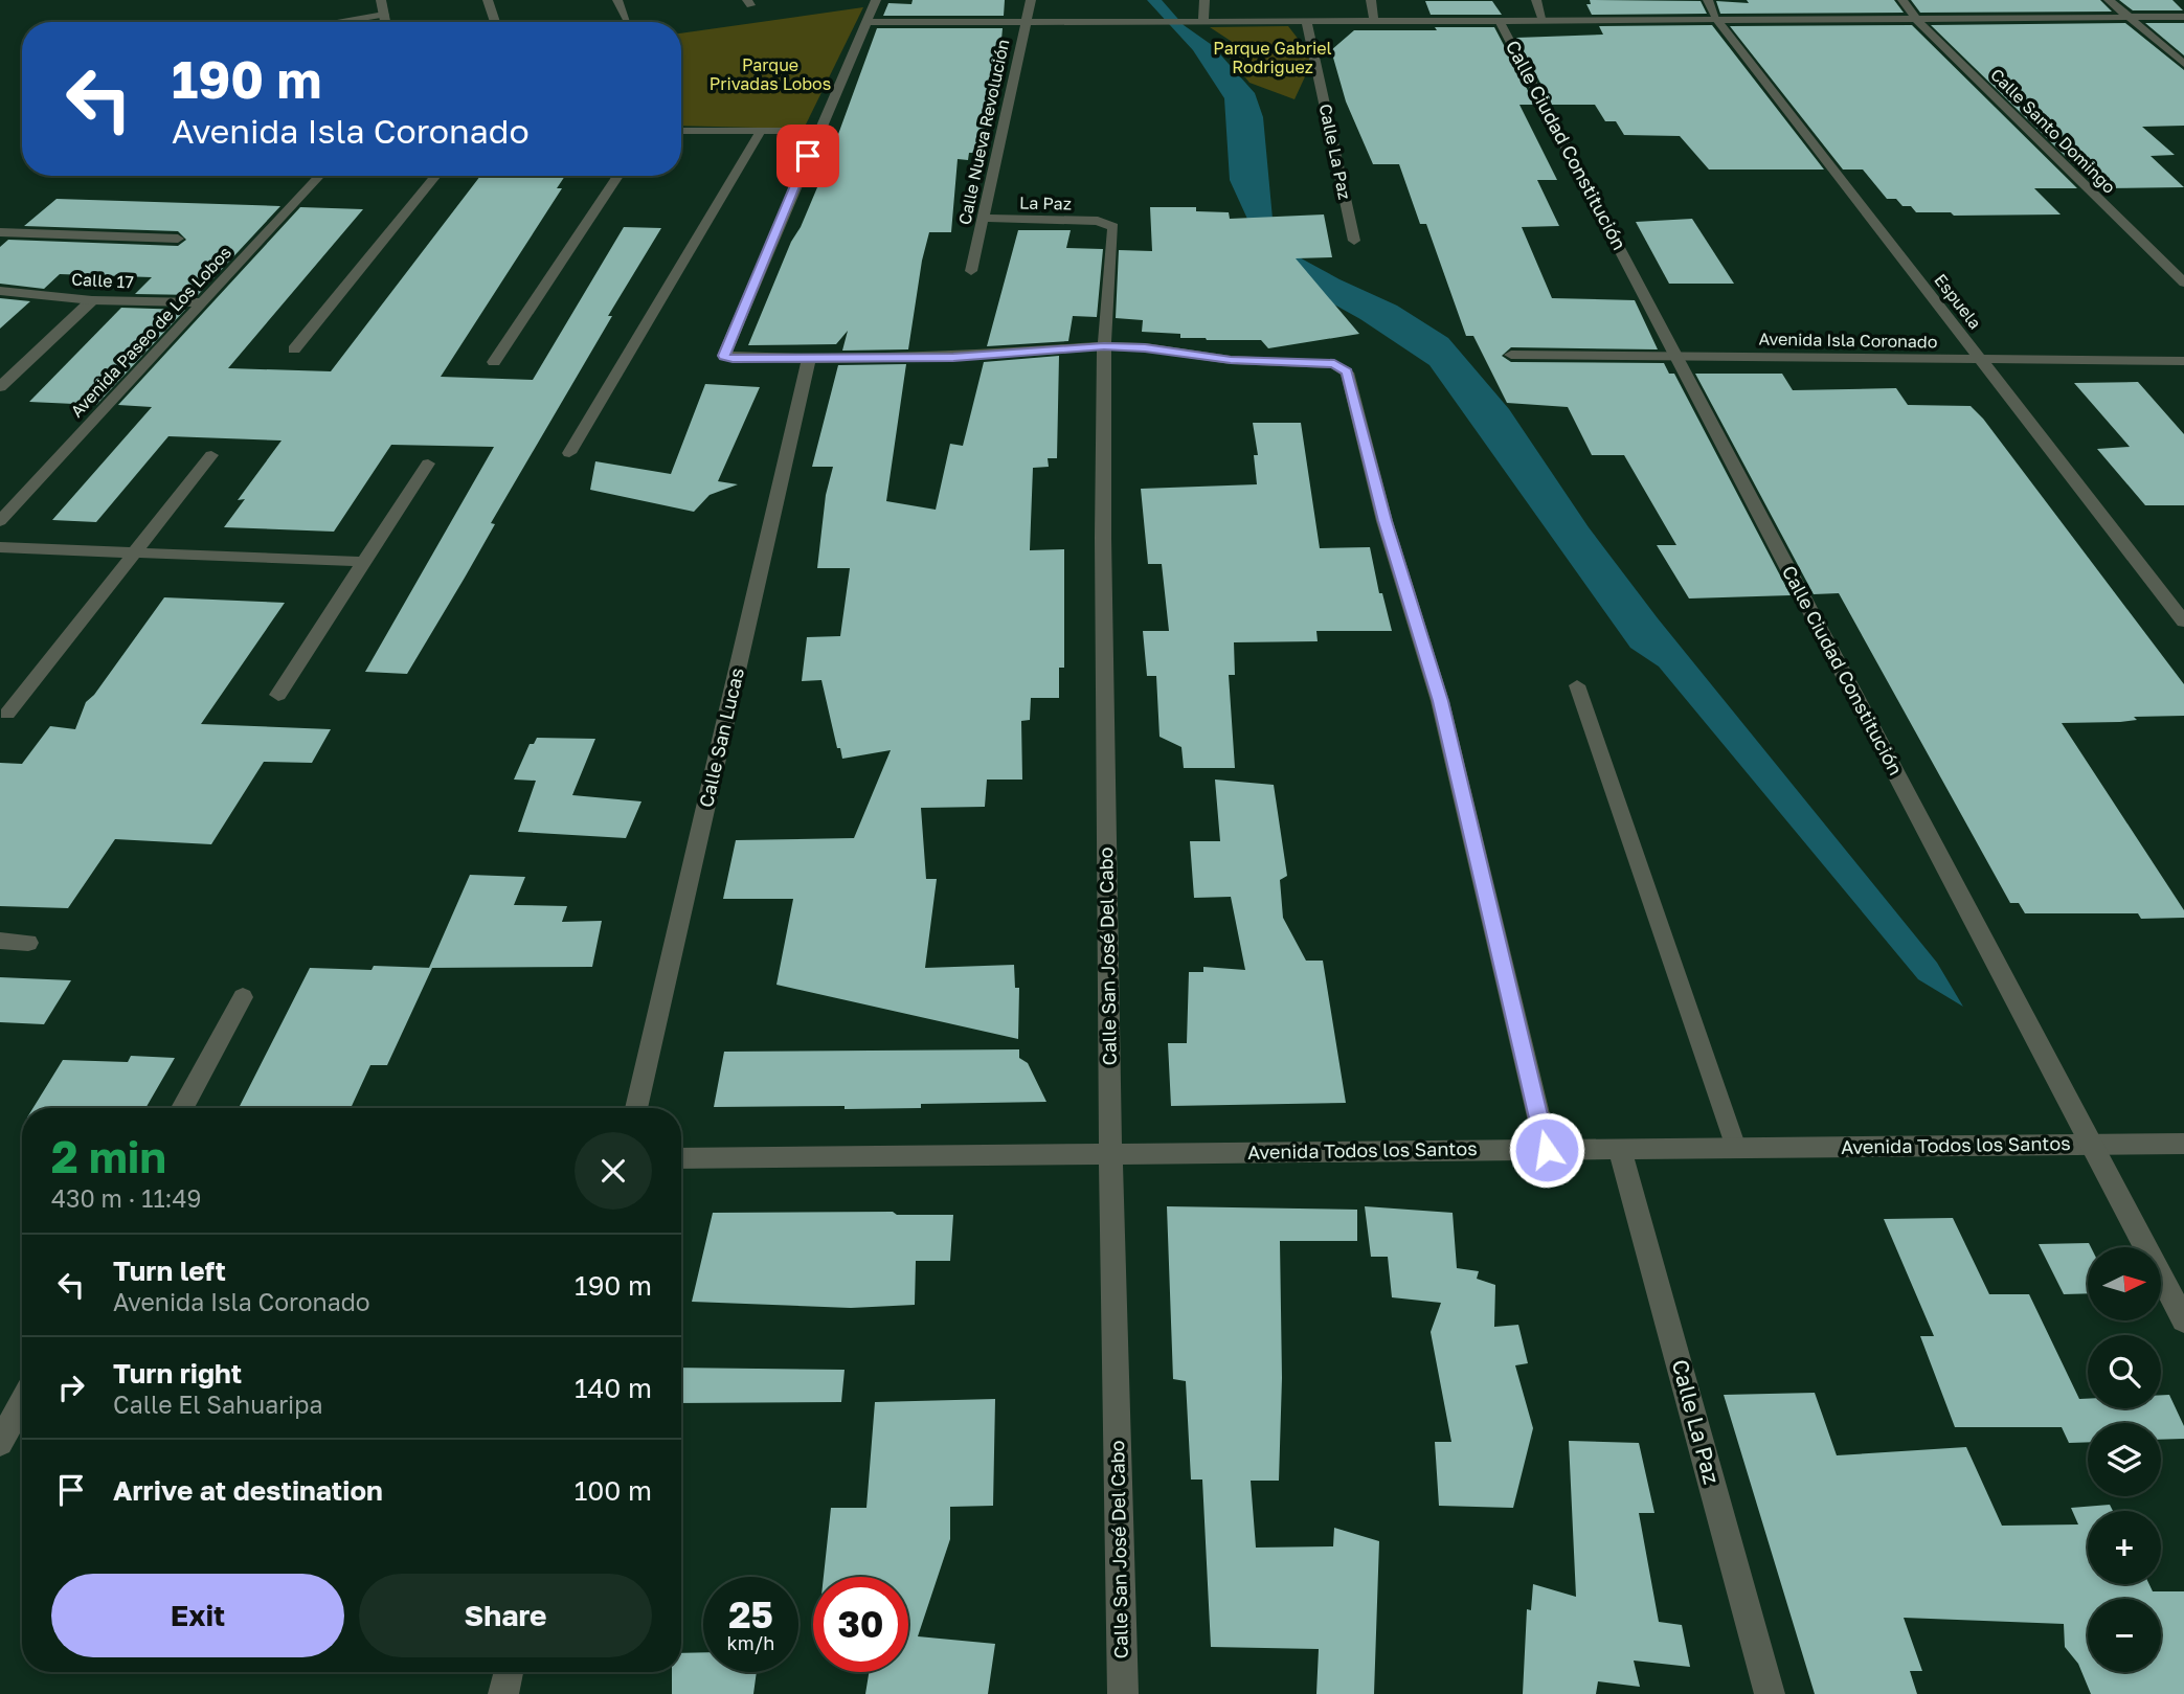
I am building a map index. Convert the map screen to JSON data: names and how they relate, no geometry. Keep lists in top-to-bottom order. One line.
{"streets":{"street":["Calle Santo Domingo","Calle Nueva Revolución","Calle Ciudad Constitución","Calle La Paz","La Paz","Calle 17","Espuela","Avenida Paseo de Los Lobos","Avenida Isla Coronado","Calle San Lucas","Calle San José Del Cabo","Avenida Todos los Santos"]},"crossings":[["Calle Nueva Revolución","La Paz"],["Calle Ciudad Constitución","Avenida Isla Coronado"],["Calle Ciudad Constitución","Avenida Todos los Santos"],["Calle La Paz","Avenida Todos los Santos"],["La Paz","Calle San José Del Cabo"],["Calle 17","Avenida Paseo de Los Lobos"],["Espuela","Avenida Isla Coronado"],["Calle San José Del Cabo","Avenida Todos los Santos"]],"parks":["Parque Gabriel Rodriguez","Parque Privadas Lobos"],"north":"right","page":{"turn":["190 m","Avenida Isla Coronado"],"heading":["2 min","430 m · 11:49"],"list":[{"name":"Turn left","note":"Avenida Isla Coronado","value":"190 m"},{"name":"Turn right","note":"Calle El Sahuaripa","value":"140 m"},{"name":"Arrive at destination","value":"100 m"}],"map_buttons":["+","−"],"buttons":["Exit","Share"],"speed":"25 km/h","limit":"30"}}
